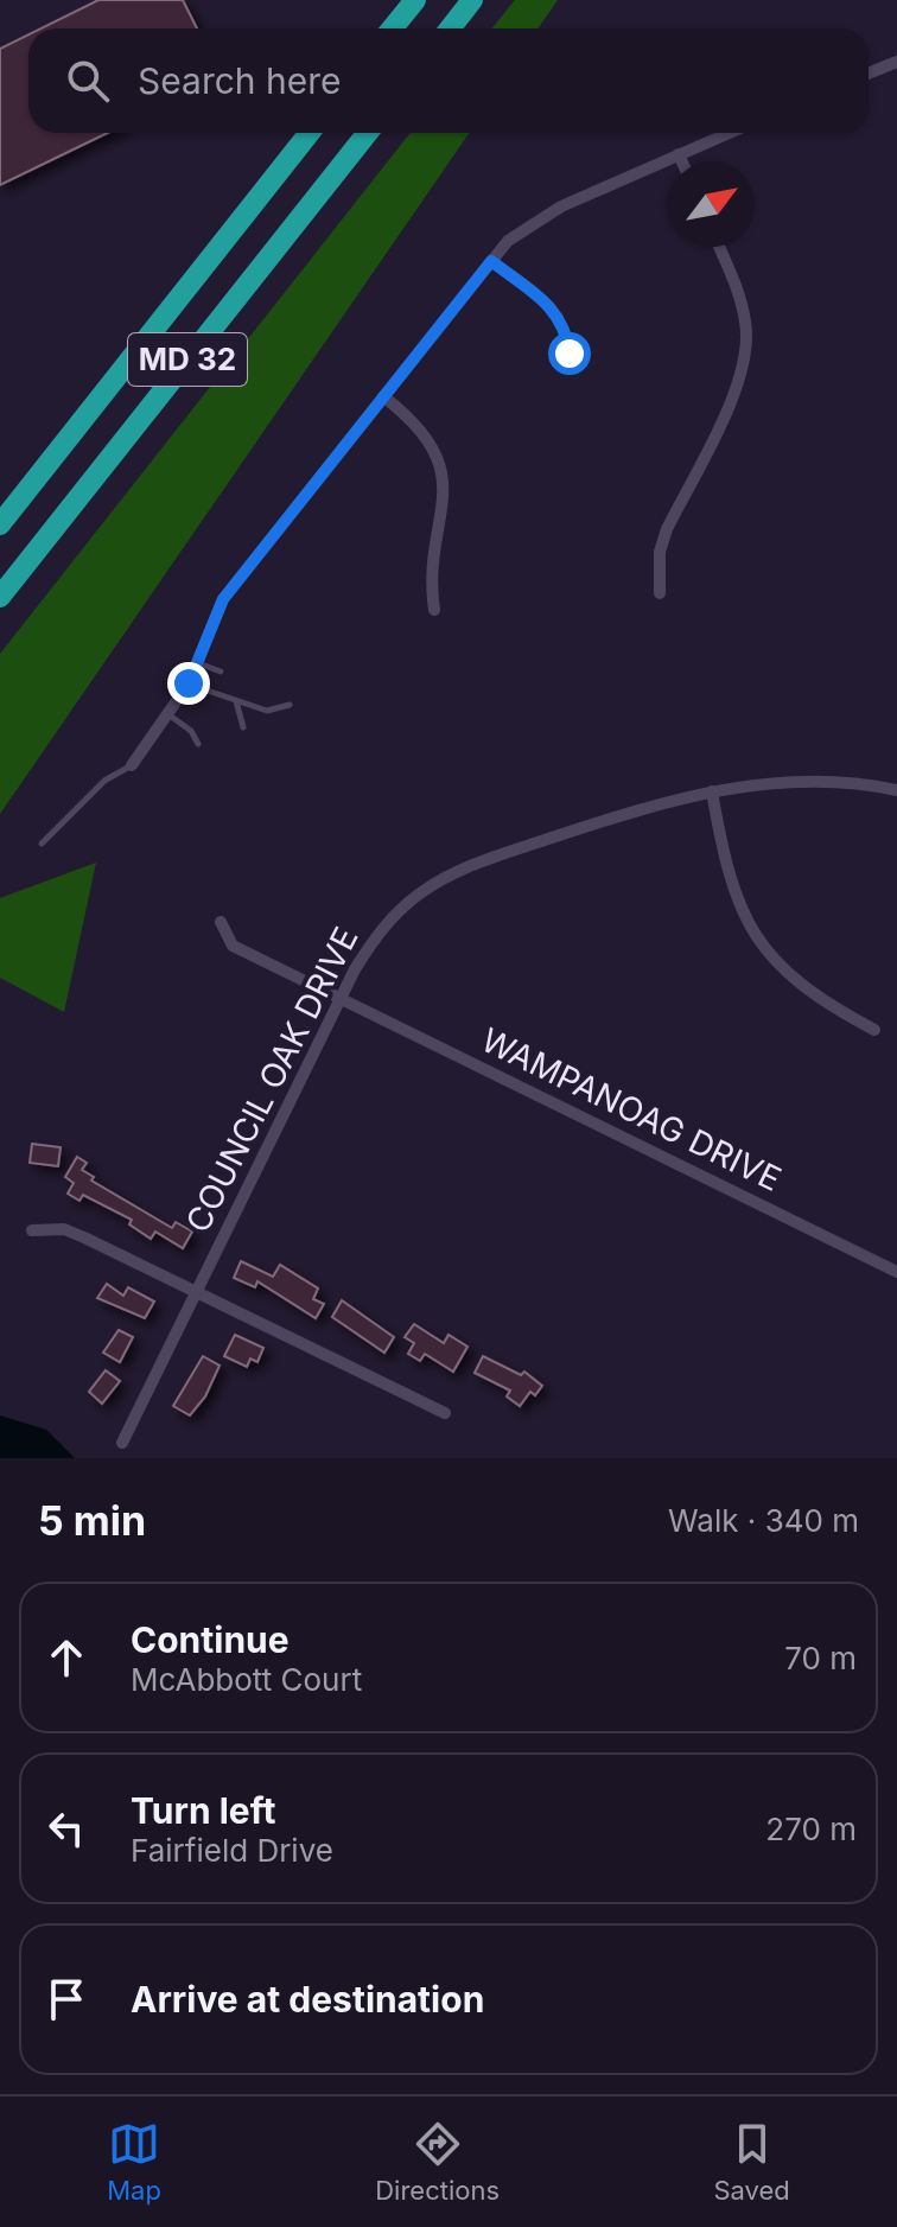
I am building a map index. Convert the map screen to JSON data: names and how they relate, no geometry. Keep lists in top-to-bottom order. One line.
{"streets":{"highway":["MD 32"],"street":["COUNCIL OAK DRIVE","WAMPANOAG DRIVE"]},"crossings":[["COUNCIL OAK DRIVE","WAMPANOAG DRIVE"]],"north":"top right","page":{"search":"Search here","heading":["5 min","Walk · 340 m"],"list":[["Continue","McAbbott Court","70 m"],["Turn left","Fairfield Drive","270 m"],"Arrive at destination"],"nav":["Map","Directions","Saved"]}}
